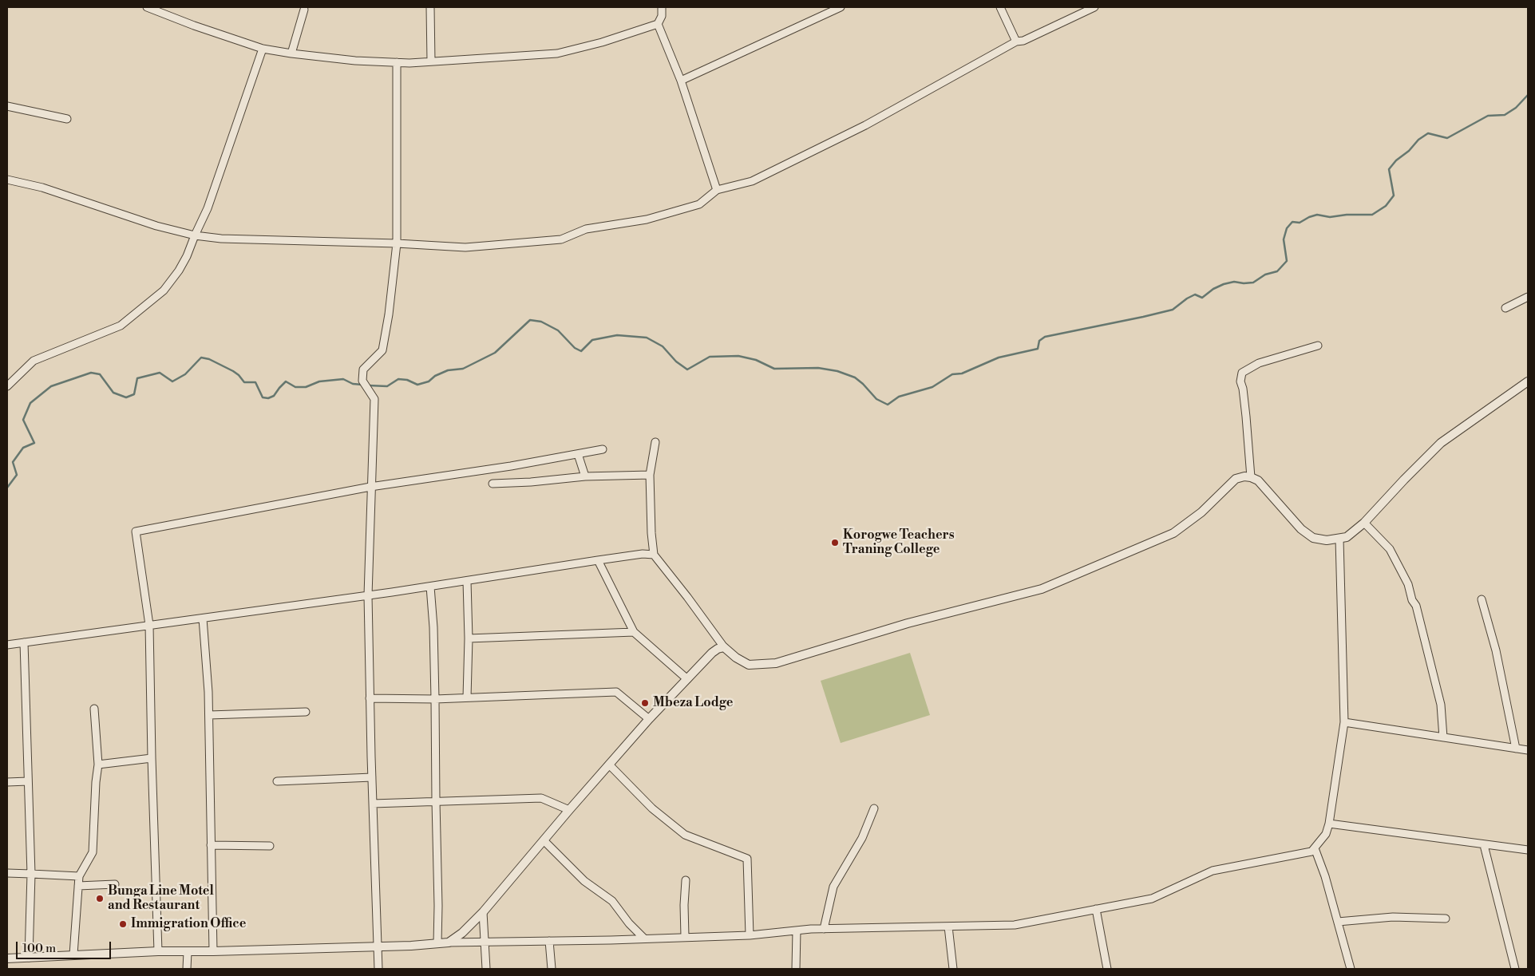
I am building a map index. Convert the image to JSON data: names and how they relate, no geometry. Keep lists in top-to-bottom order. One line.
{"places":["Korogwe Teachers Traning College","Mbeza Lodge","Bunga Line Motel and Restaurant","Immigration Office"],"scale_bar":"100 m"}
